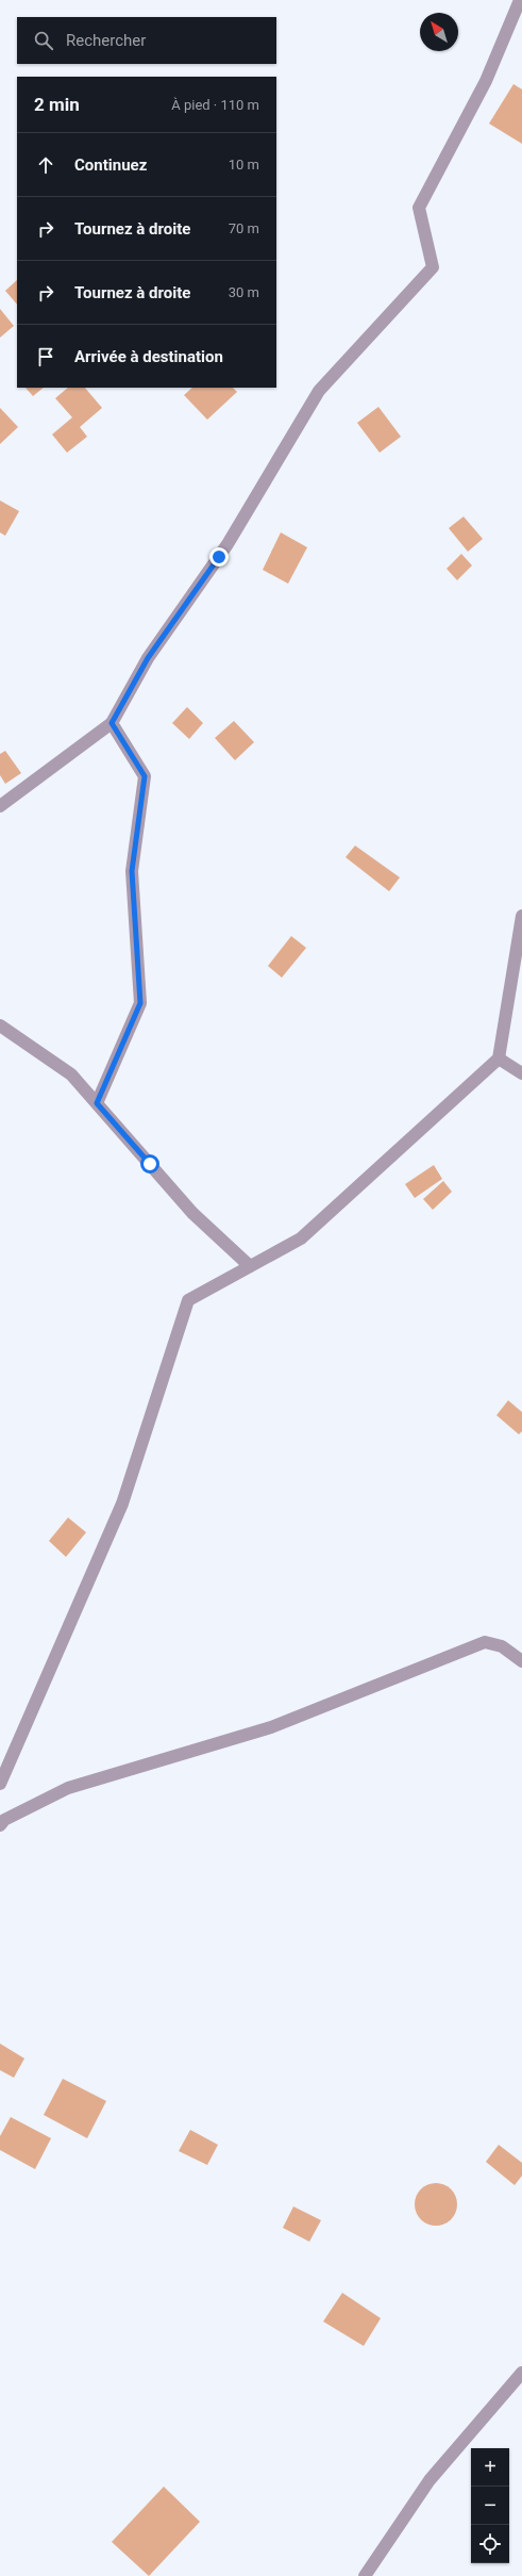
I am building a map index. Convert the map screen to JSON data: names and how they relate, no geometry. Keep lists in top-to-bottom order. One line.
{"north":"top left","page":{"search":"Rechercher","heading":["2 min","À pied · 110 m"],"list":[["Continuez","10 m"],["Tournez à droite","70 m"],["Tournez à droite","30 m"],"Arrivée à destination"],"map_buttons":["+","−"]}}
